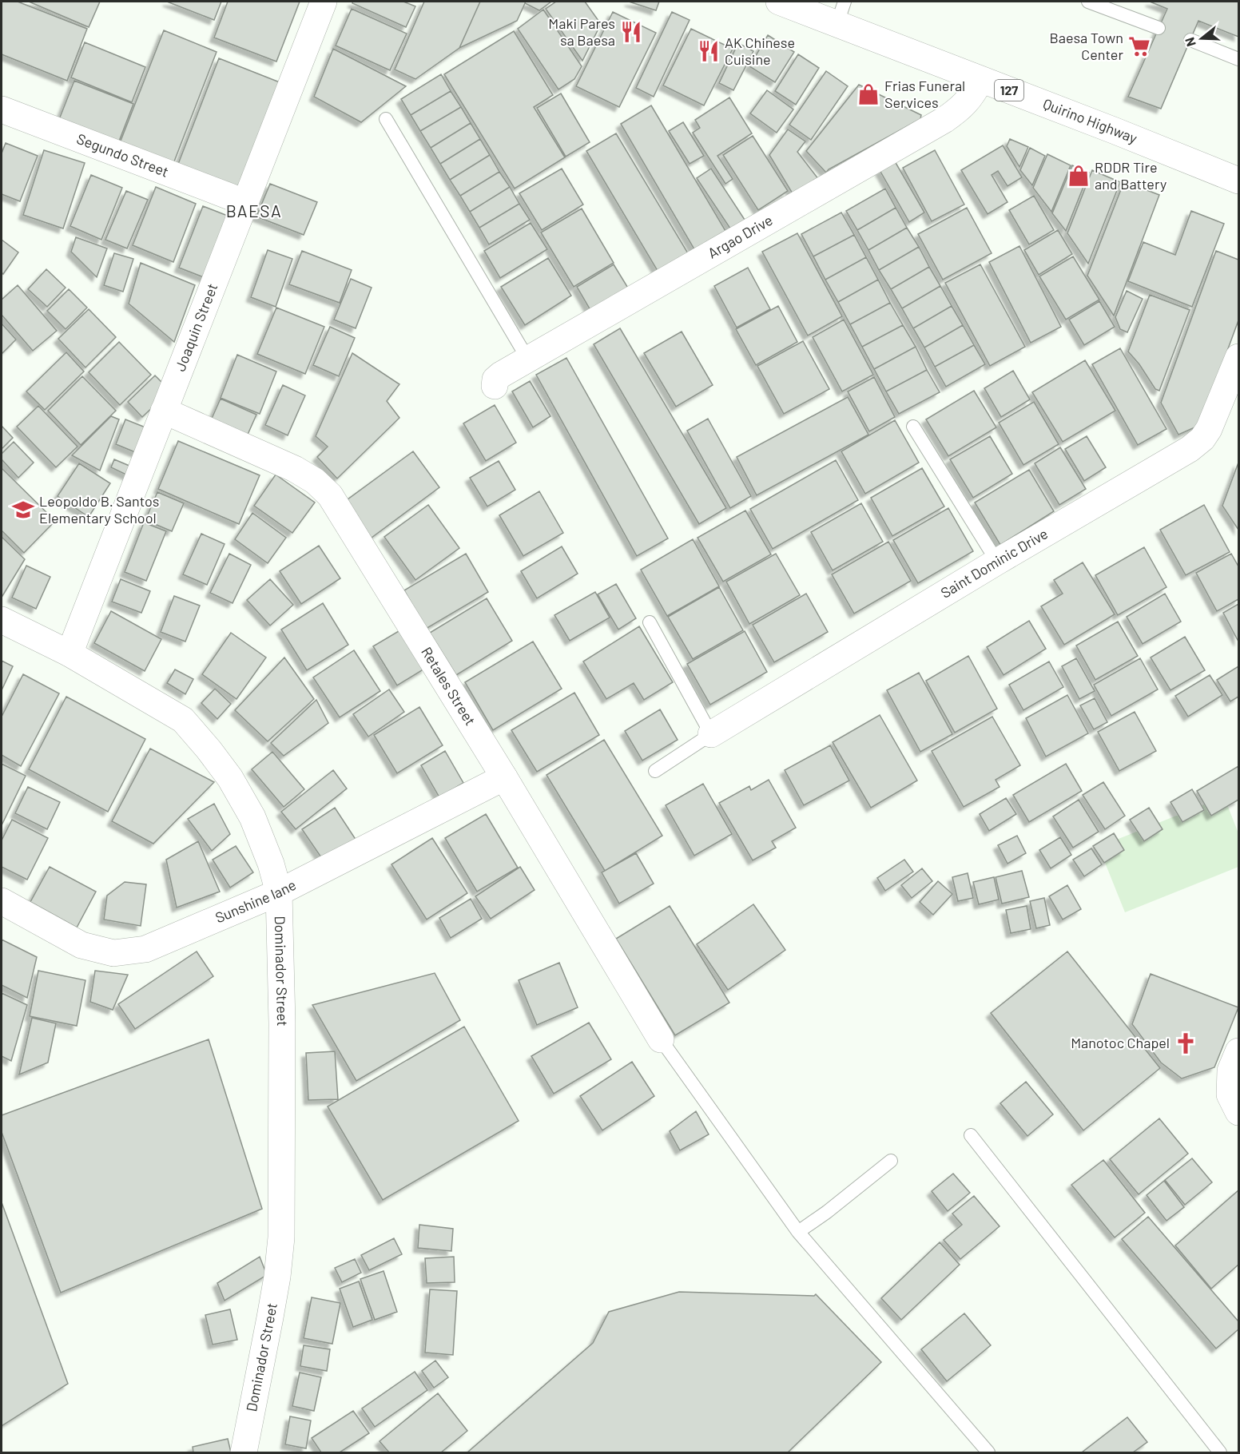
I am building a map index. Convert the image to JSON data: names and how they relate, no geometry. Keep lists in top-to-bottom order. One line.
{"streets":{"street":["127","Quirino Highway","Segundo Street","Argao Drive","Joaquin Street","Saint Dominic Drive","Retales Street","Sunshine lane","Dominador Street"]},"crossings":[["Quirino Highway","Argao Drive"],["Segundo Street","Joaquin Street"],["Joaquin Street","Retales Street"],["Joaquin Street","Dominador Street"],["Retales Street","Sunshine lane"],["Sunshine lane","Dominador Street"]],"districts":["BAESA"],"places":{"restaurant":["Maki Pares sa Baesa","AK Chinese Cuisine"],"supermarket":["Baesa Town Center"],"shop":["Frias Funeral Services","RDDR Tire and Battery"],"school or university":["Leopoldo B. Santos Elementary School"],"church":["Manotoc Chapel"]},"north":"left"}
